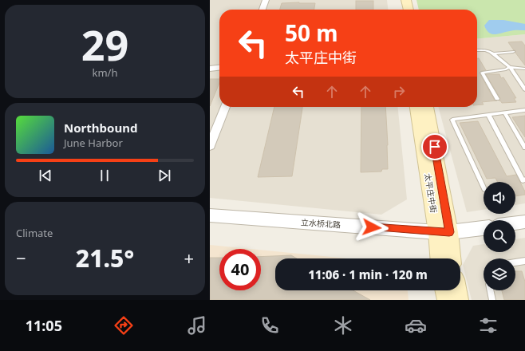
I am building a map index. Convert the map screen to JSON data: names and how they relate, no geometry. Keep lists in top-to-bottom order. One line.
{"streets":{"main road":["太平庄中街"],"street":["立水桥北路"]},"crossings":[["太平庄中街","立水桥北路"]],"page":{"tile":[["29","km/h"],"Climate"],"turn":["50 m","太平庄中街"],"song":["Northbound","June Harbor"],"heat":["−","21.5°","+"],"limit":"40","trip":"11:06 · 1 min · 120 m","tabs":"11:05"}}
